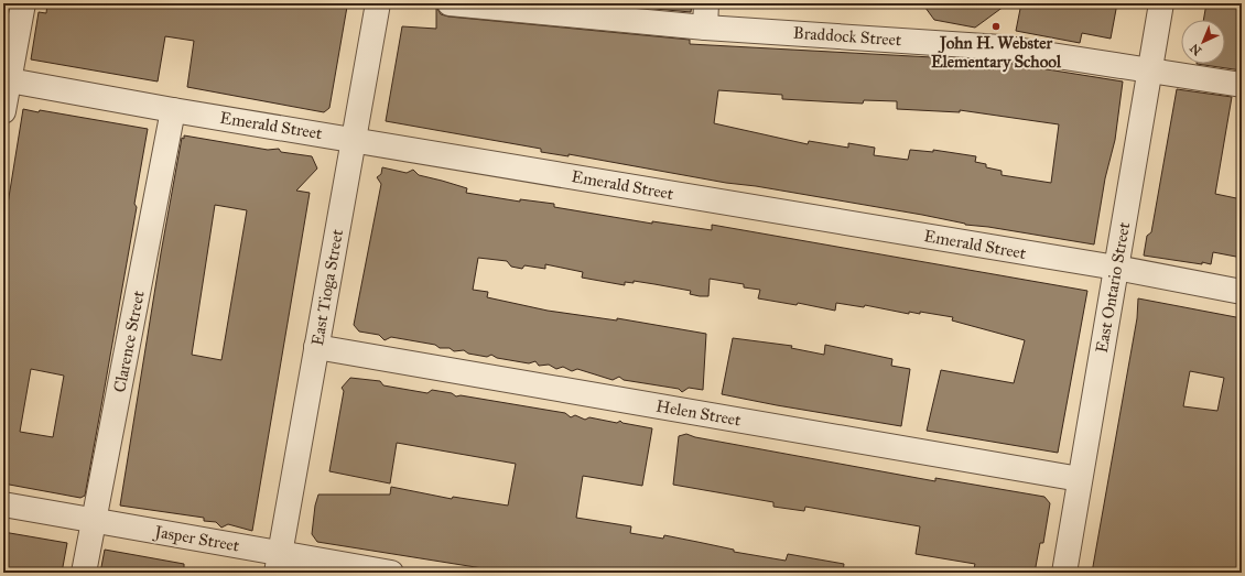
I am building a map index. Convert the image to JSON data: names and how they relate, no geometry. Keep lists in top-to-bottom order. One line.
{"streets":{"street":["Braddock Street","Emerald Street","East Tioga Street","East Ontario Street","Clarence Street","Helen Street","Jasper Street"]},"crossings":[["Braddock Street","East Ontario Street"],["Emerald Street","East Tioga Street"],["Emerald Street","East Ontario Street"],["Emerald Street","Clarence Street"],["East Tioga Street","Helen Street"],["East Tioga Street","Jasper Street"],["East Ontario Street","Helen Street"],["Clarence Street","Jasper Street"]],"places":["John H. Webster Elementary School"],"north":"bottom left"}
